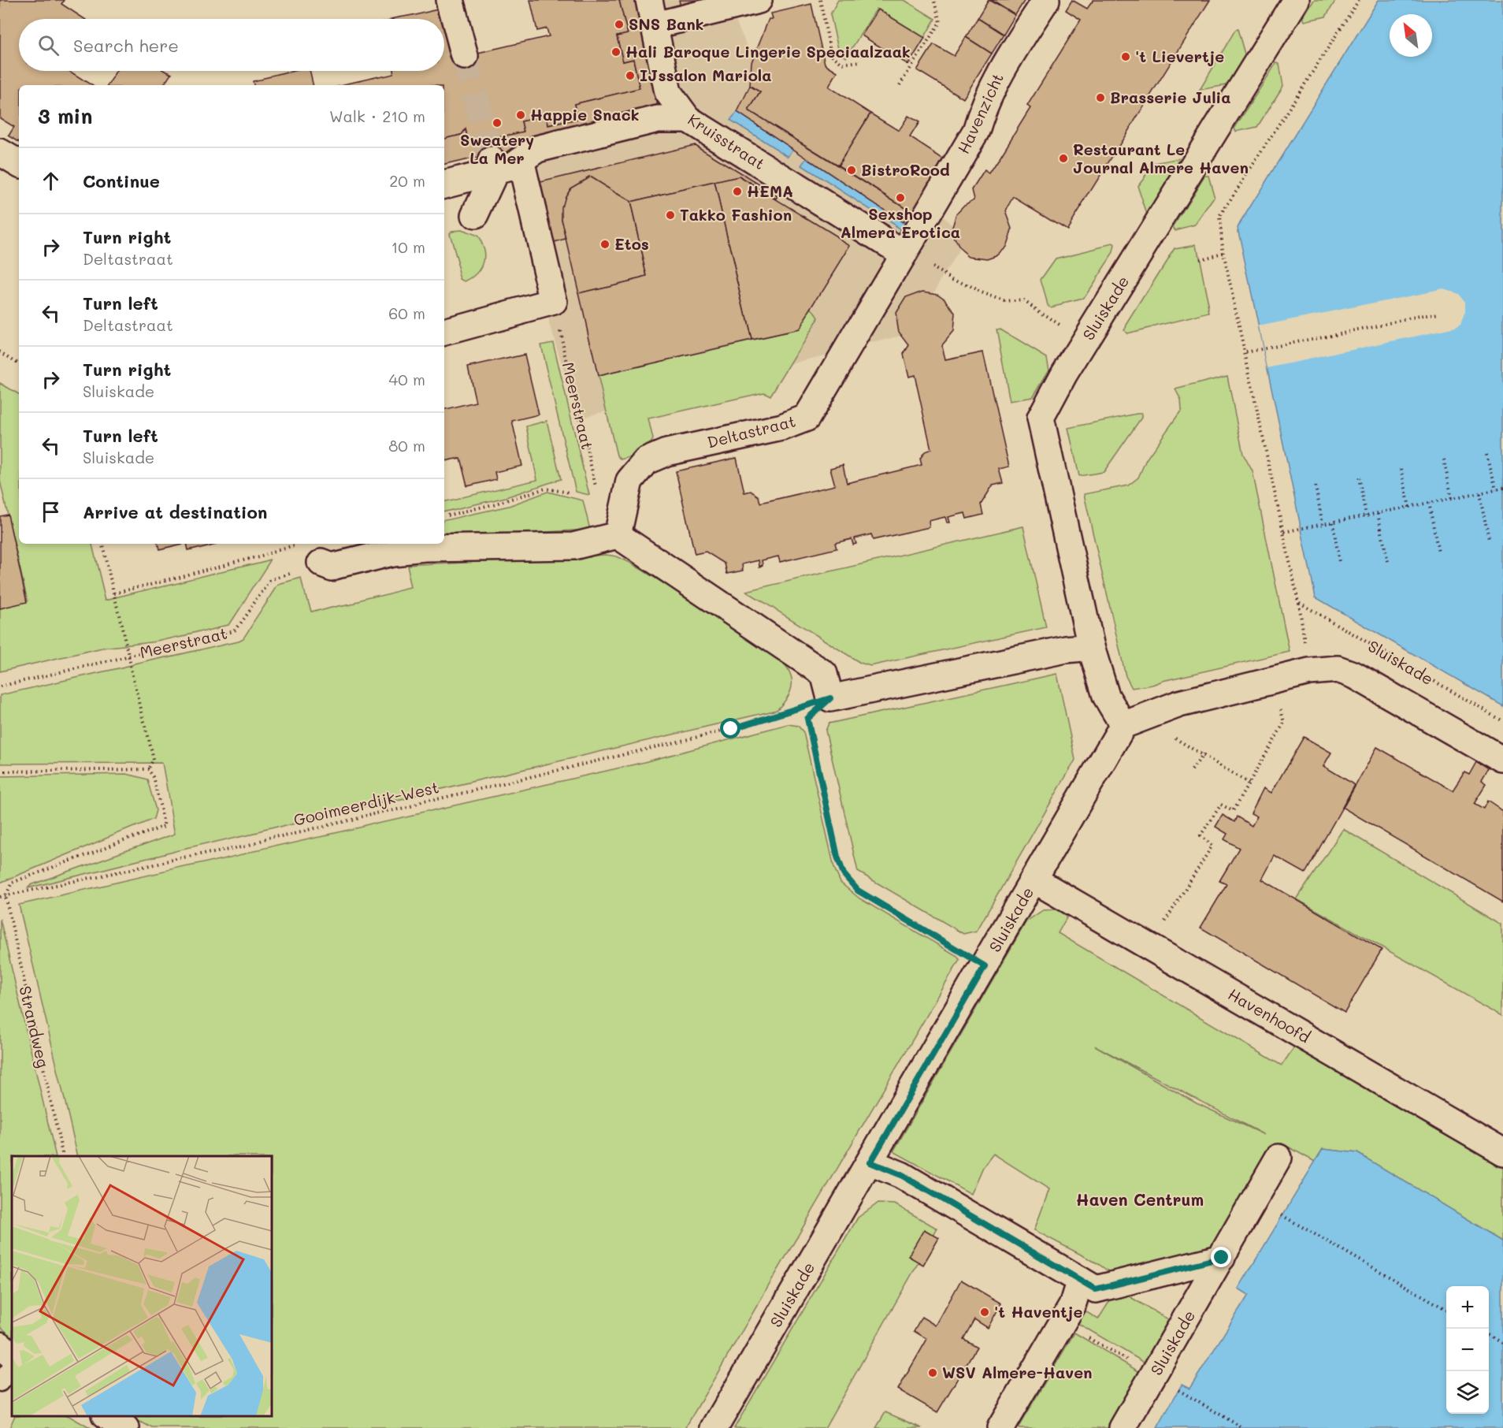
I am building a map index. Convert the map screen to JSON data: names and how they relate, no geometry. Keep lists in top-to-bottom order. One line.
{"streets":{"street":["Havenzicht","Kruisstraat","Sluiskade","Deltastraat","Havenhoofd"],"path":["Meerstraat","Gooimeerdijk-West","Strandweg"]},"crossings":[["Havenzicht","Kruisstraat"],["Havenzicht","Deltastraat"],["Kruisstraat","Deltastraat"],["Sluiskade","Havenhoofd"],["Gooimeerdijk-West","Strandweg"]],"districts":["Haven Centrum"],"places":["SNS Bank","Hali Baroque Lingerie Speciaalzaak","'t Lievertje","IJssalon Mariola","Brasserie Julia","Happie Snack","Sweatery La Mer","Restaurant Le Journal Almere Haven","BistroRood","HEMA","Sexshop Almera Erotica","Takko Fashion","Etos","'t Haventje","WSV Almere-Haven"],"north":"top left","page":{"search":"Search here","heading":["3 min","Walk · 210 m"],"list":[["Continue","20 m"],["Turn right","Deltastraat","10 m"],["Turn left","Deltastraat","60 m"],["Turn right","Sluiskade","40 m"],["Turn left","Sluiskade","80 m"],"Arrive at destination"],"map_buttons":["+","−"]}}
